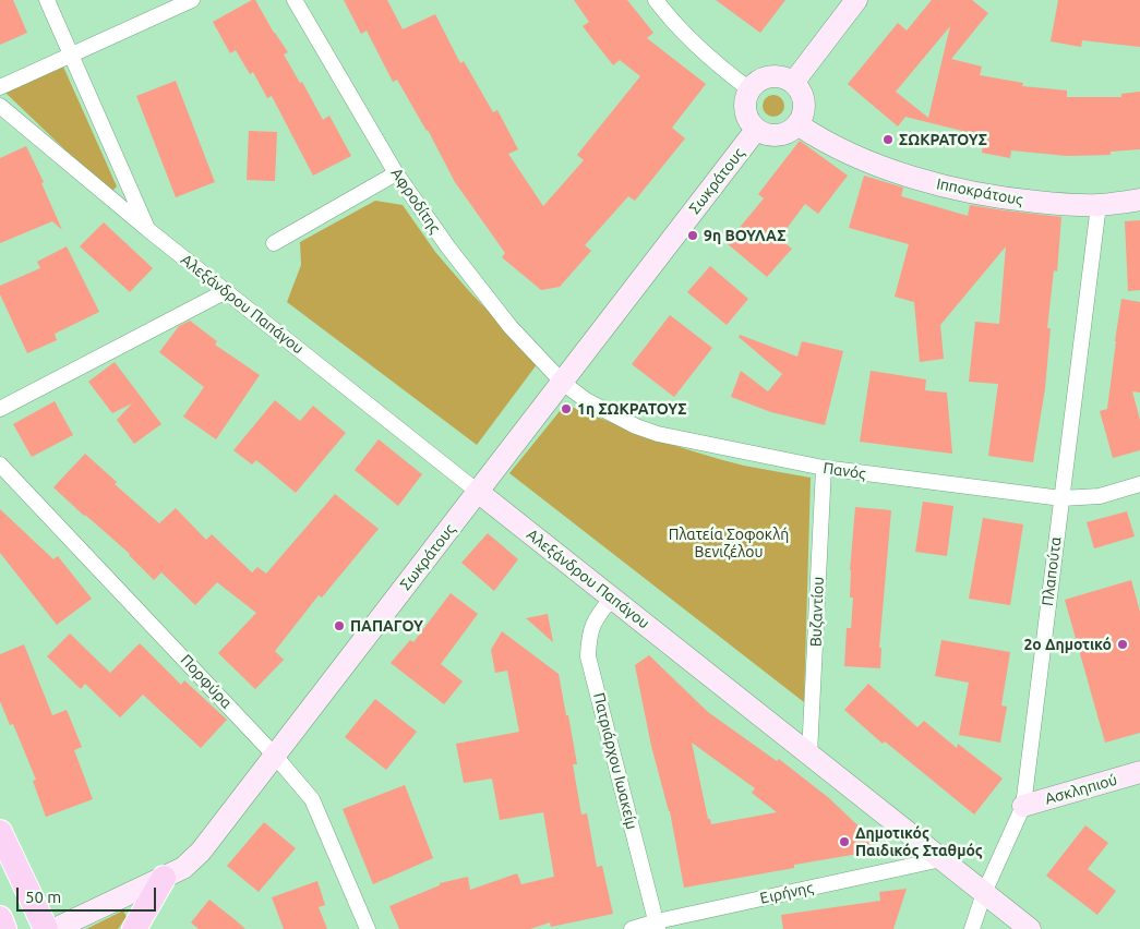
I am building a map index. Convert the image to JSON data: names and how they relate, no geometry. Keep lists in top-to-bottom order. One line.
{"streets":{"street":["Σωκράτους","Ιπποκράτους","Αφροδίτης","Αλεξάνδρου Παπάγου","Πανός","Πλαπούτα","Βυζαντίου","Πορφύρα","Πατριάρχου Ιωακείμ","Ασκληπιού","Ειρήνης"]},"crossings":[["Σωκράτους","Ιπποκράτους"],["Σωκράτους","Αφροδίτης"],["Σωκράτους","Αλεξάνδρου Παπάγου"],["Σωκράτους","Πανός"],["Σωκράτους","Πορφύρα"],["Ιπποκράτους","Πλαπούτα"],["Αφροδίτης","Πανός"],["Αλεξάνδρου Παπάγου","Πλαπούτα"],["Αλεξάνδρου Παπάγου","Βυζαντίου"],["Αλεξάνδρου Παπάγου","Πατριάρχου Ιωακείμ"],["Αλεξάνδρου Παπάγου","Ειρήνης"],["Πανός","Πλαπούτα"],["Πανός","Βυζαντίου"],["Πλαπούτα","Ασκληπιού"],["Πατριάρχου Ιωακείμ","Ειρήνης"]],"parks":["Πλατεία Σοφοκλή Βενιζέλου"],"places":["ΣΩΚΡΑΤΟΥΣ","9η ΒΟΥΛΑΣ","1η ΣΩΚΡΑΤΟΥΣ","ΠΑΠΑΓΟΥ","2ο Δημοτικό","Δημοτικός Παιδικός Σταθμός"],"scale_bar":"50 m"}
